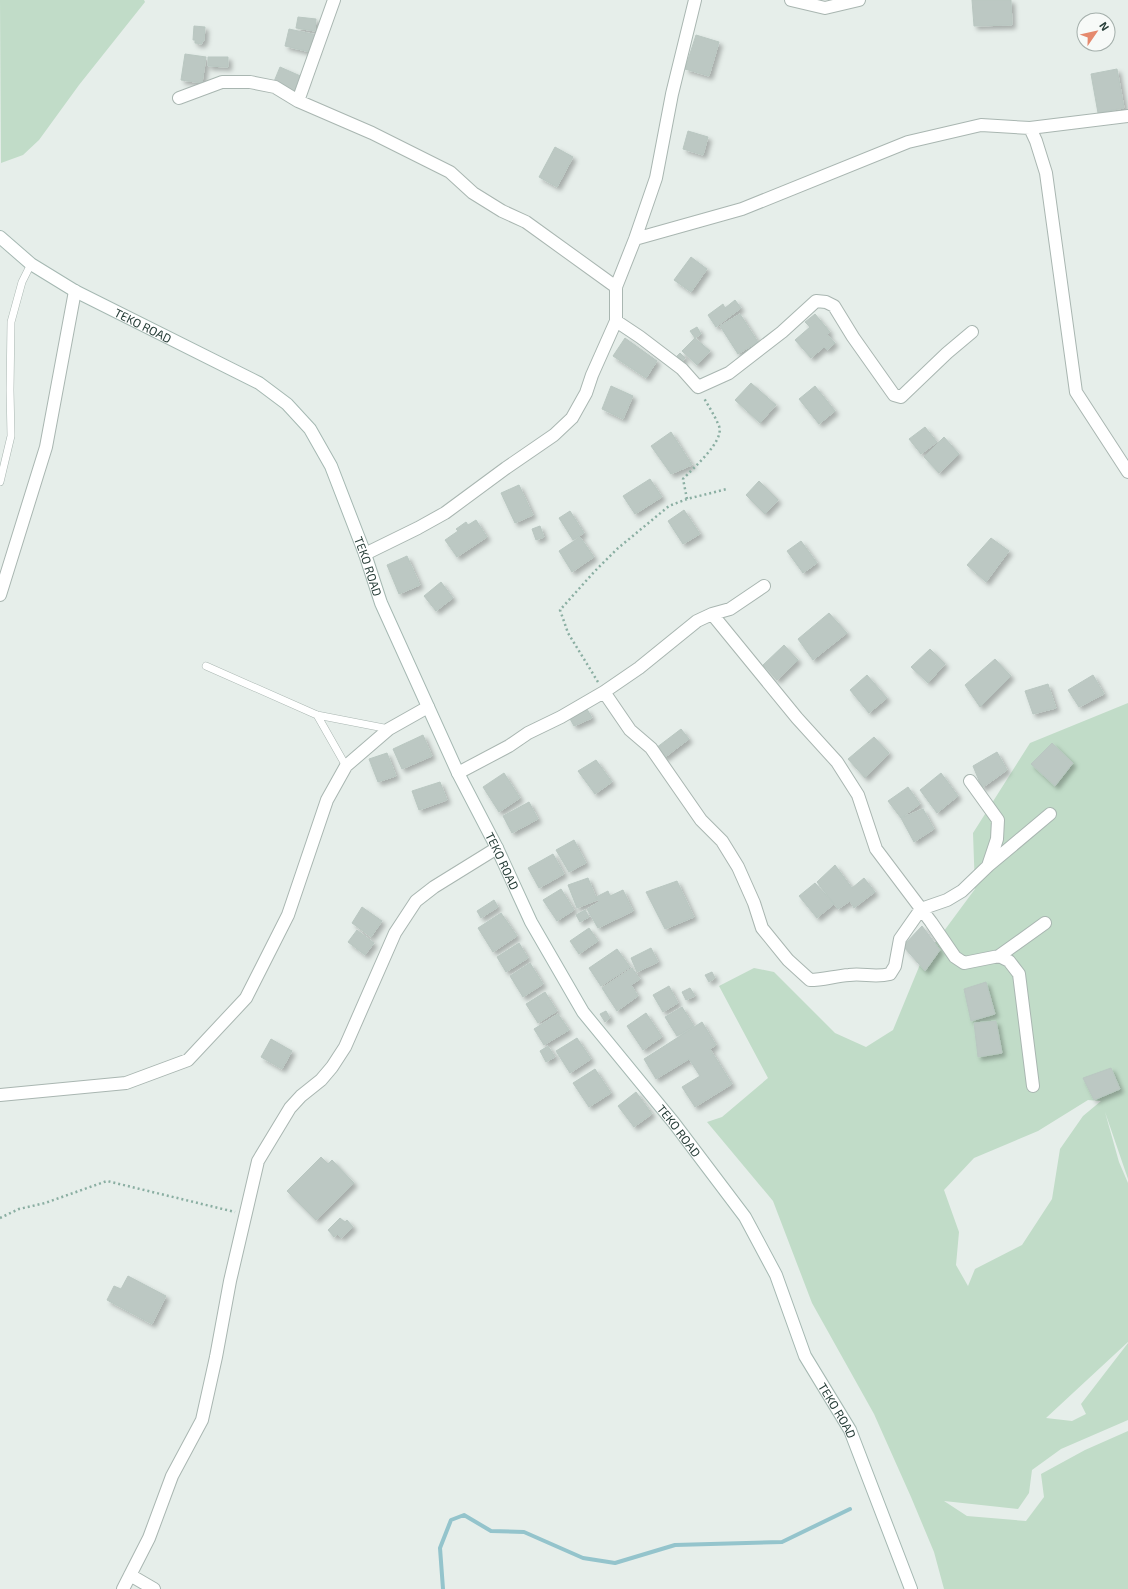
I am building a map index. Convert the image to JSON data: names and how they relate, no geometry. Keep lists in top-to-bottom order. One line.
{"streets":{"street":["TEKO ROAD"]},"north":"top right"}
